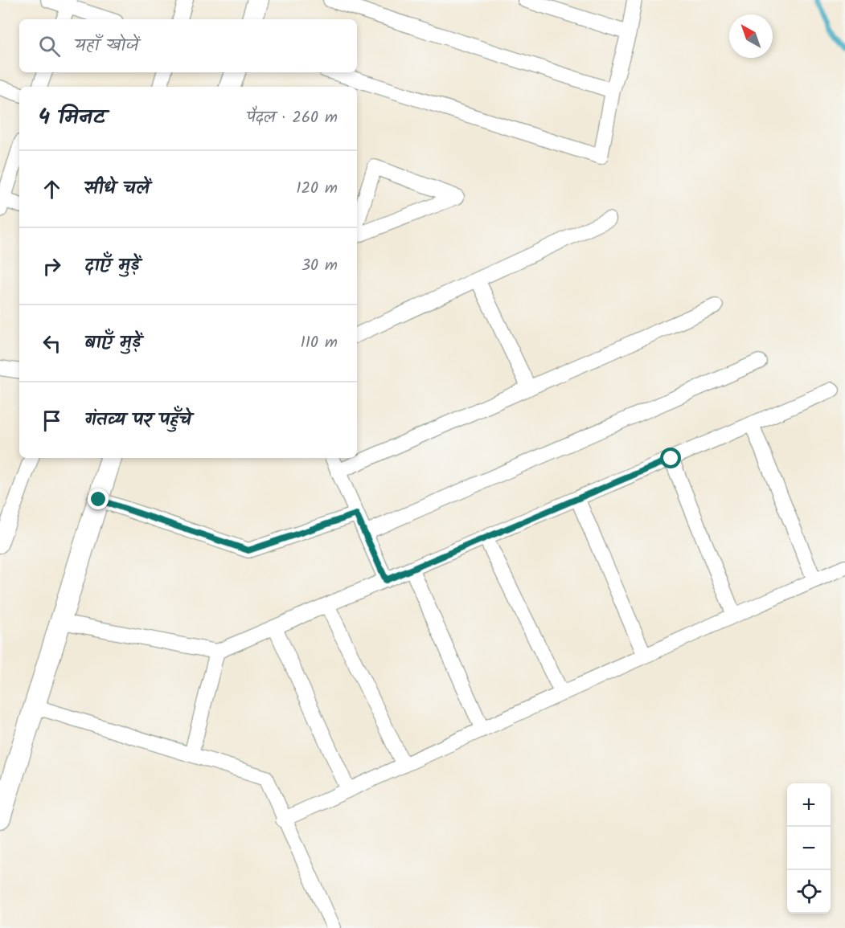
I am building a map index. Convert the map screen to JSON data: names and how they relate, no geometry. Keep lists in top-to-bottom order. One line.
{"north":"top left","page":{"search":"यहाँ खोजें","heading":["4 मिनट","पैदल · 260 m"],"list":[["सीधे चलें","120 m"],["दाएँ मुड़ें","30 m"],["बाएँ मुड़ें","110 m"],"गंतव्य पर पहुँचे"],"map_buttons":["+","−"]}}
